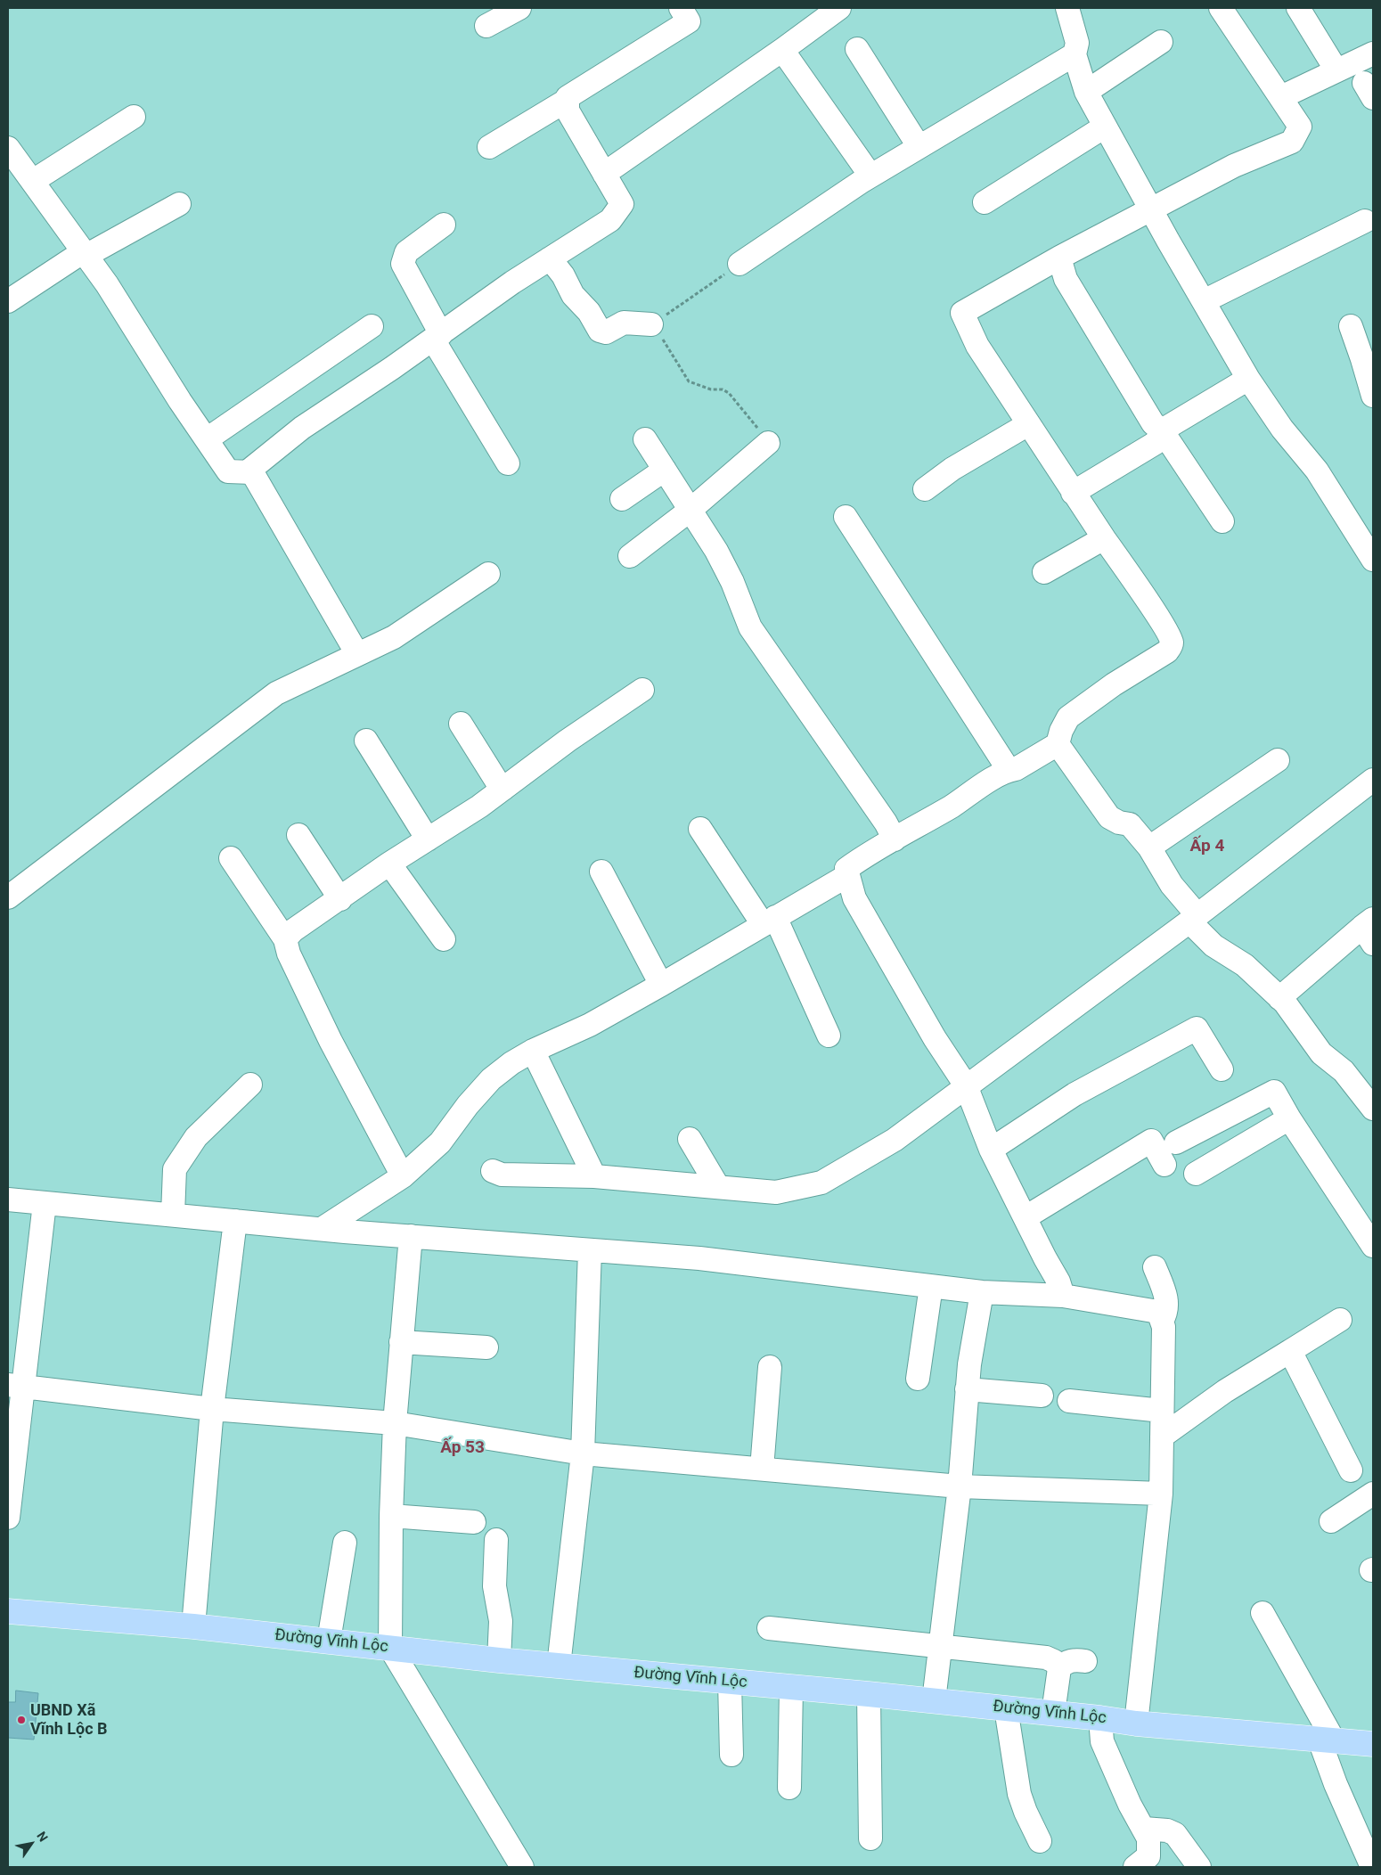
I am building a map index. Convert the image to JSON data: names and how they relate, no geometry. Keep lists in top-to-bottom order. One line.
{"streets":{"main road":["Đường Vĩnh Lộc"]},"districts":["Ấp 4","Ấp 53"],"places":["UBND Xã Vĩnh Lộc B"],"north":"top right"}
